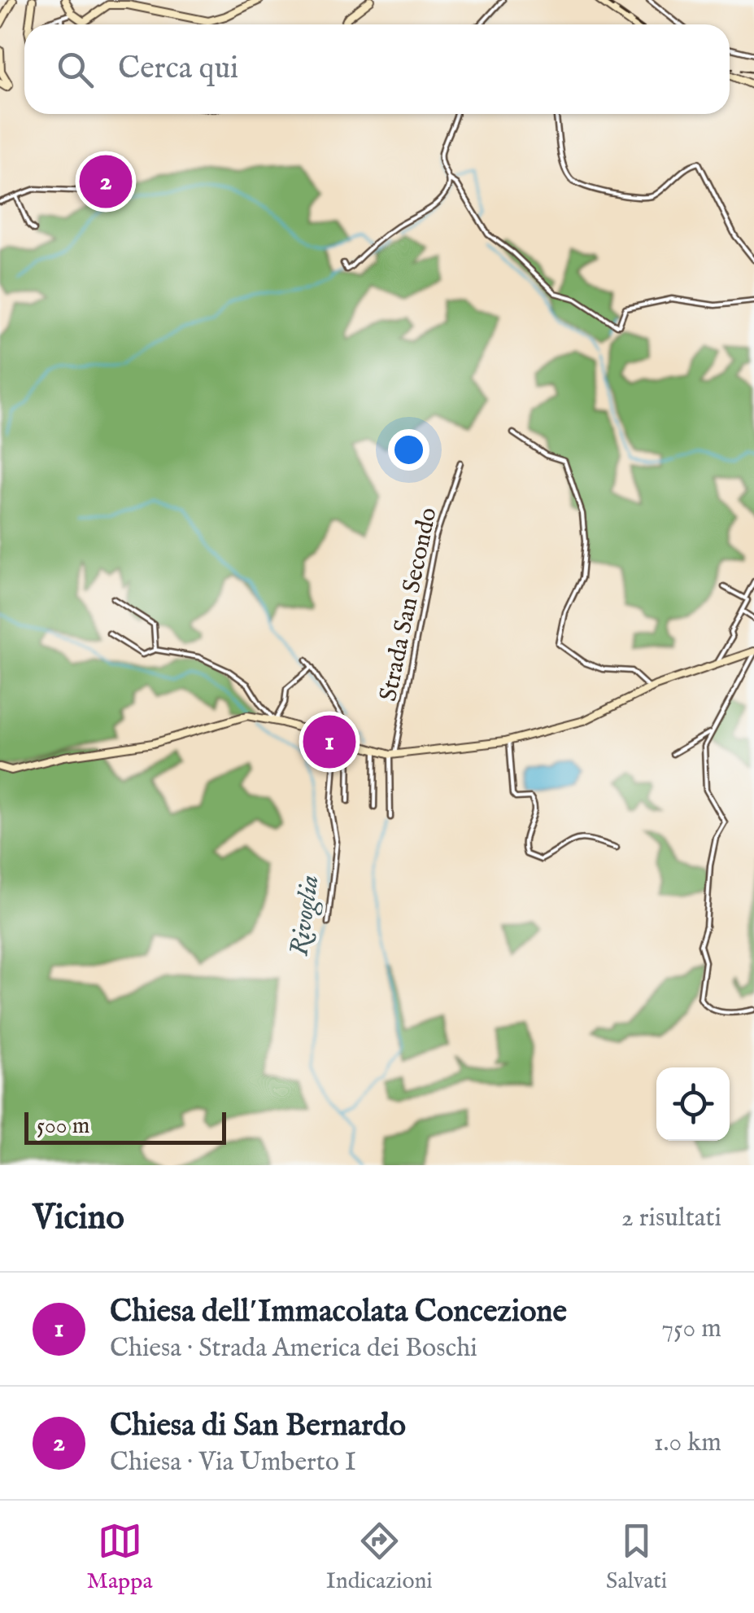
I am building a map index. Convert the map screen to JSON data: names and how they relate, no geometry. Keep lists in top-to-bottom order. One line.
{"streets":{"street":["Strada San Secondo"]},"water":["Rivoglia"],"scale_bar":"500 m","page":{"search":"Cerca qui","pins":["2","1"],"scale":"500 m","heading":["Vicino","2 risultati"],"list":[{"mark":"1","name":"Chiesa dell′Immacolata Concezione","note":"Chiesa · Strada America dei Boschi","value":"750 m"},{"mark":"2","name":"Chiesa di San Bernardo","note":"Chiesa · Via Umberto I","value":"1.0 km"}],"nav":["Mappa","Indicazioni","Salvati"]}}
